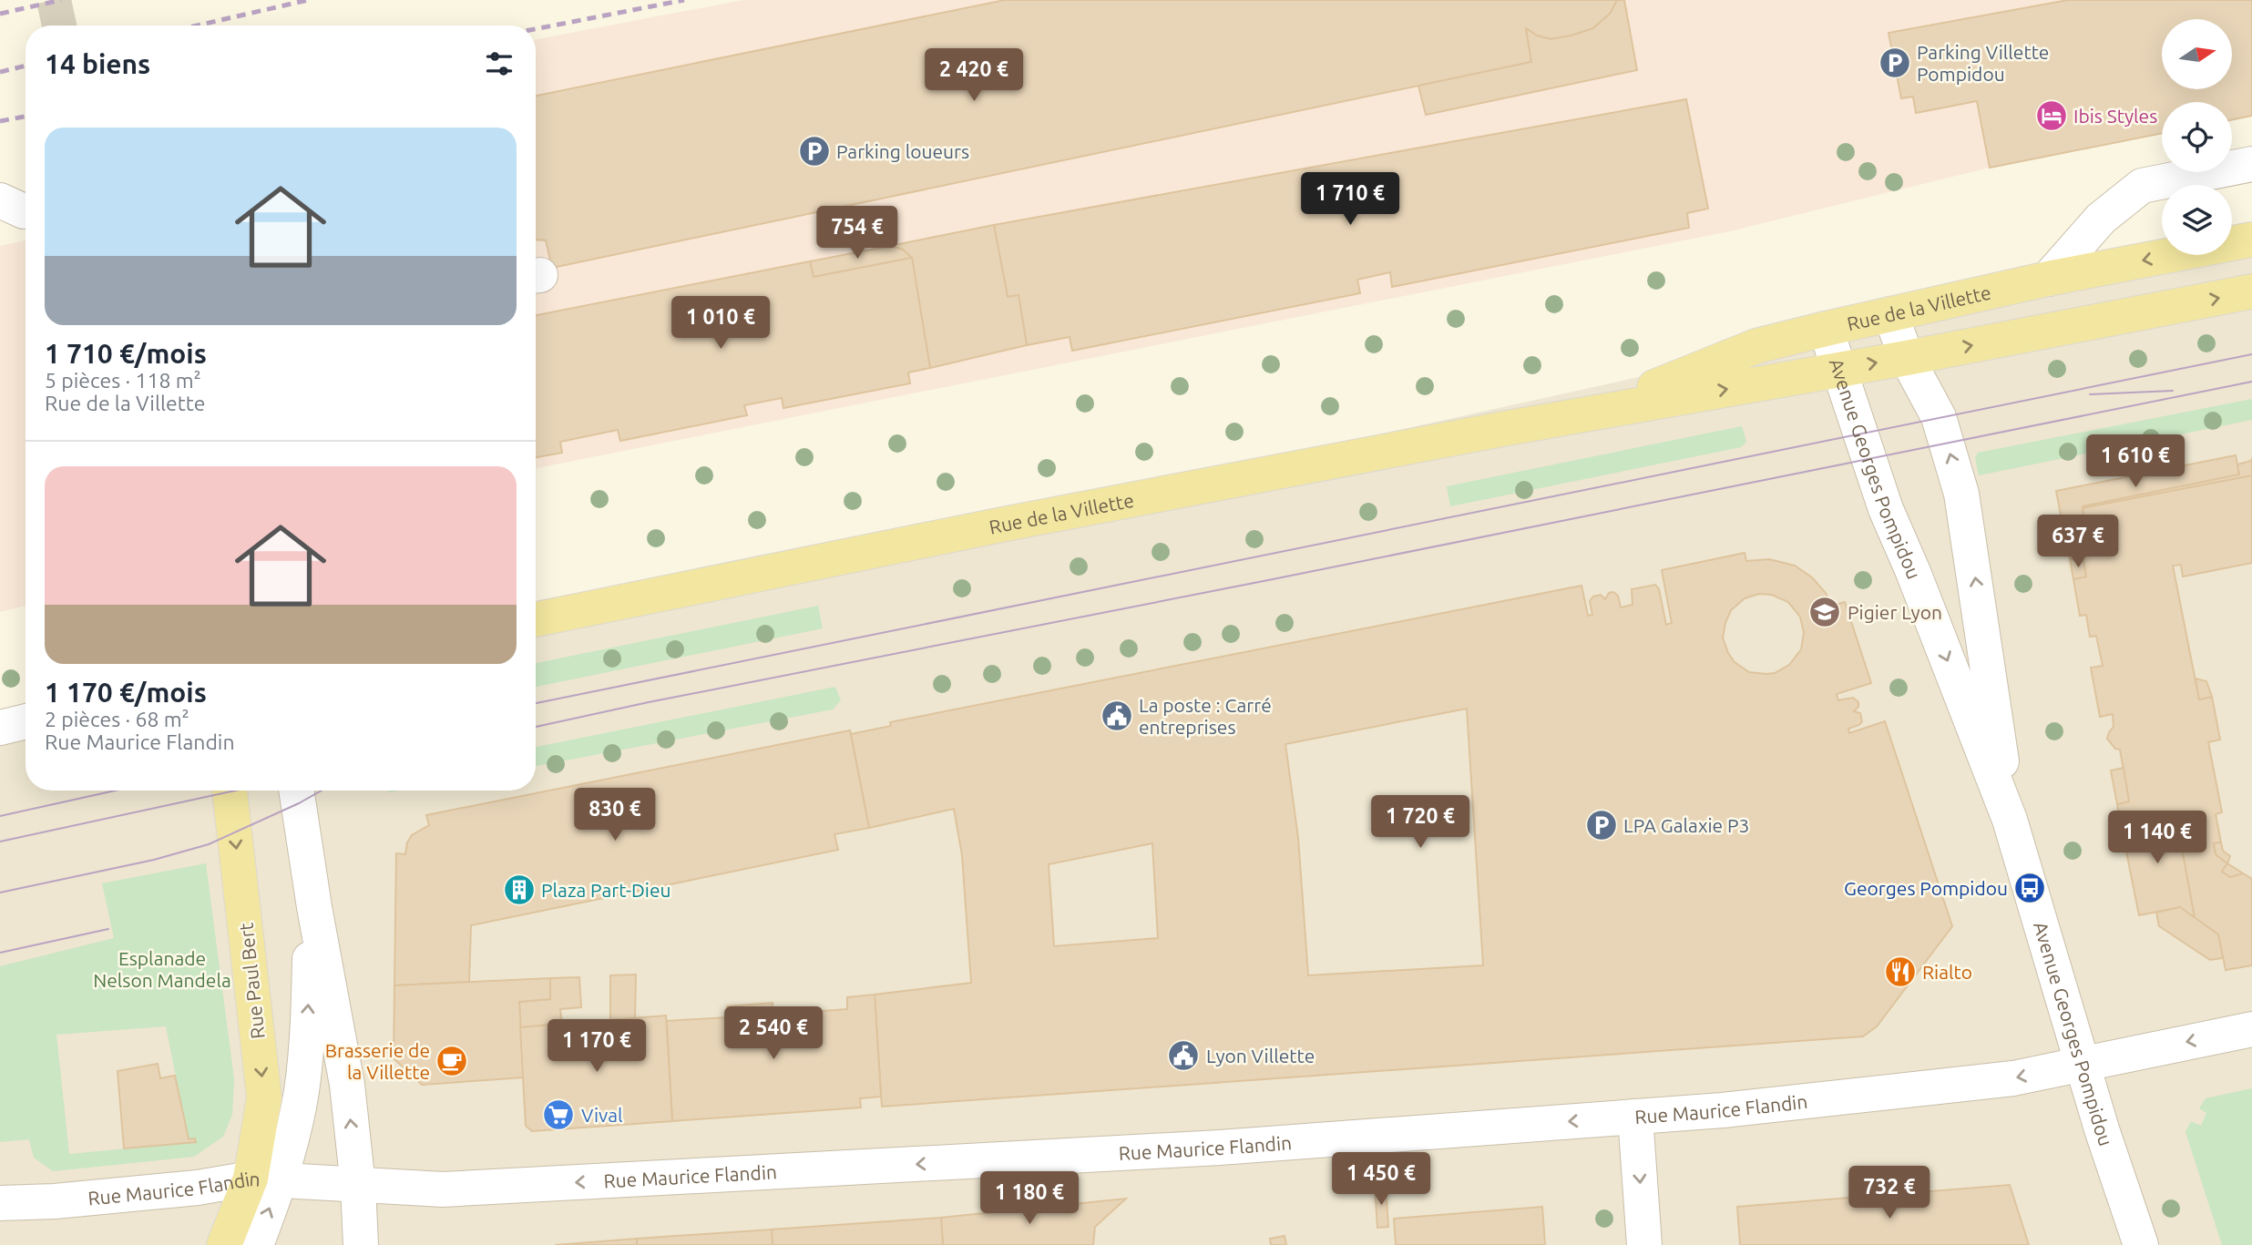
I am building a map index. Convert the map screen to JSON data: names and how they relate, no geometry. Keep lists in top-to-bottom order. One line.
{"streets":{"main road":["Rue de la Villette","Rue Paul Bert"],"street":["Avenue Georges Pompidou","Rue Maurice Flandin"]},"crossings":[["Rue de la Villette","Avenue Georges Pompidou"],["Avenue Georges Pompidou","Rue Maurice Flandin"],["Rue Paul Bert","Rue Maurice Flandin"]],"one_way":["Rue Paul Bert","Rue Maurice Flandin"],"parks":["Esplanade Nelson Mandela"],"places":{"parking":["Parking Villette Pompidou","Parking loueurs","LPA Galaxie P3"],"hotel":["Ibis Styles"],"school or university":["Pigier Lyon"],"public building":["La poste : Carré entreprises","Lyon Villette"],"bus stop":["Georges Pompidou"],"building":["Plaza Part-Dieu"],"restaurant":["Rialto"],"cafe":["Brasserie de la Villette"],"supermarket":["Vival"]},"north":"right","page":{"heading":"14 biens","price":["2 420 €","1 710 €","754 €","1 010 €","1 610 €","637 €","830 €","1 720 €","1 140 €","2 540 €","1 170 €","1 450 €","732 €","1 180 €"],"list":[{"name":"1 710 €/mois","note":"5 pièces · 118 m² · Rue de la Villette"},{"name":"1 170 €/mois","note":"2 pièces · 68 m² · Rue Maurice Flandin"}]}}
